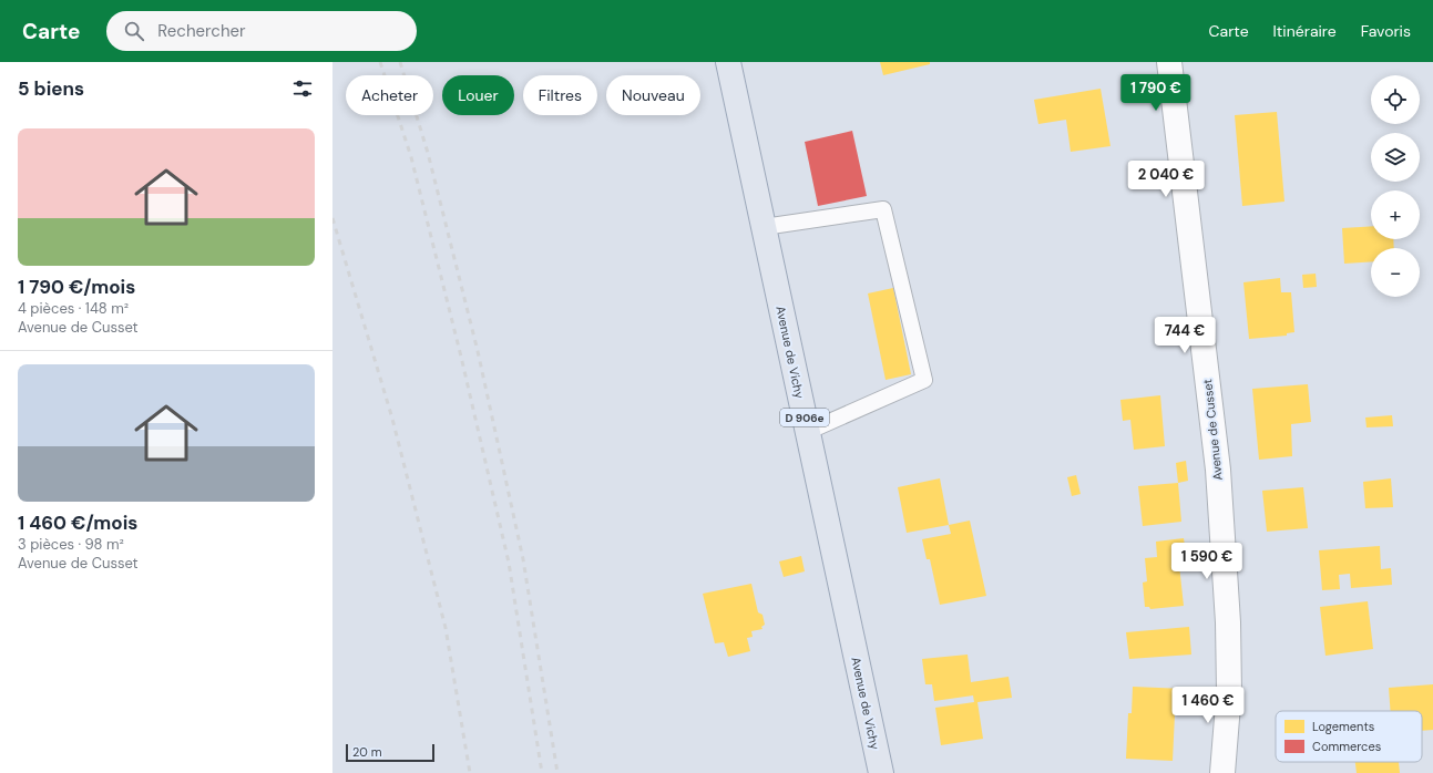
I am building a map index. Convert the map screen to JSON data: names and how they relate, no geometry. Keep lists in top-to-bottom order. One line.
{"streets":{"main road":["Avenue de Vichy","D 906e","Avenue de Cusset"]},"legend":["Logements","Commerces"],"scale_bar":"20 m","page":{"header":"Carte","search":"Rechercher","nav":["Carte","Itinéraire","Favoris"],"heading":"5 biens","price":["1 790 €","2 040 €","744 €","1 590 €","1 460 €"],"map_buttons":["+","−"],"chip":["Acheter","Louer","Filtres","Nouveau"],"list":[{"name":"1 790 €/mois","note":"4 pièces · 148 m² · Avenue de Cusset"},{"name":"1 460 €/mois","note":"3 pièces · 98 m² · Avenue de Cusset"}],"scale":"20 m"}}
